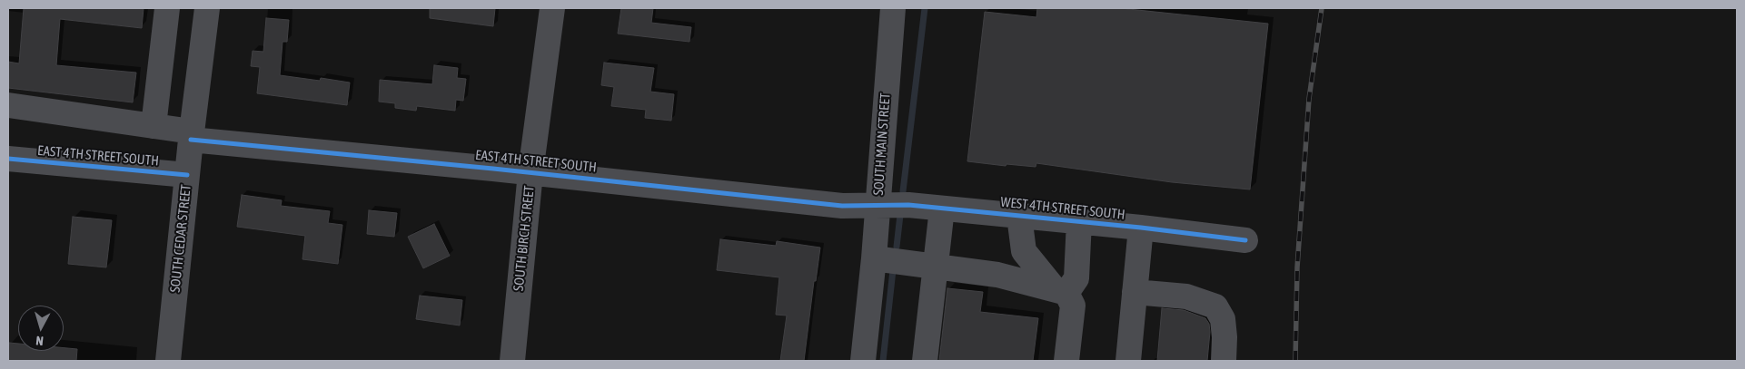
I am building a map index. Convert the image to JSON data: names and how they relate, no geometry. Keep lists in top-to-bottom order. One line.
{"streets":{"street":["SOUTH MAIN STREET","EAST 4TH STREET SOUTH","WEST 4TH STREET SOUTH","SOUTH CEDAR STREET","SOUTH BIRCH STREET"]},"crossings":[["SOUTH MAIN STREET","EAST 4TH STREET SOUTH"],["SOUTH MAIN STREET","WEST 4TH STREET SOUTH"],["EAST 4TH STREET SOUTH","WEST 4TH STREET SOUTH"],["EAST 4TH STREET SOUTH","SOUTH CEDAR STREET"],["EAST 4TH STREET SOUTH","SOUTH BIRCH STREET"]],"north":"bottom"}
